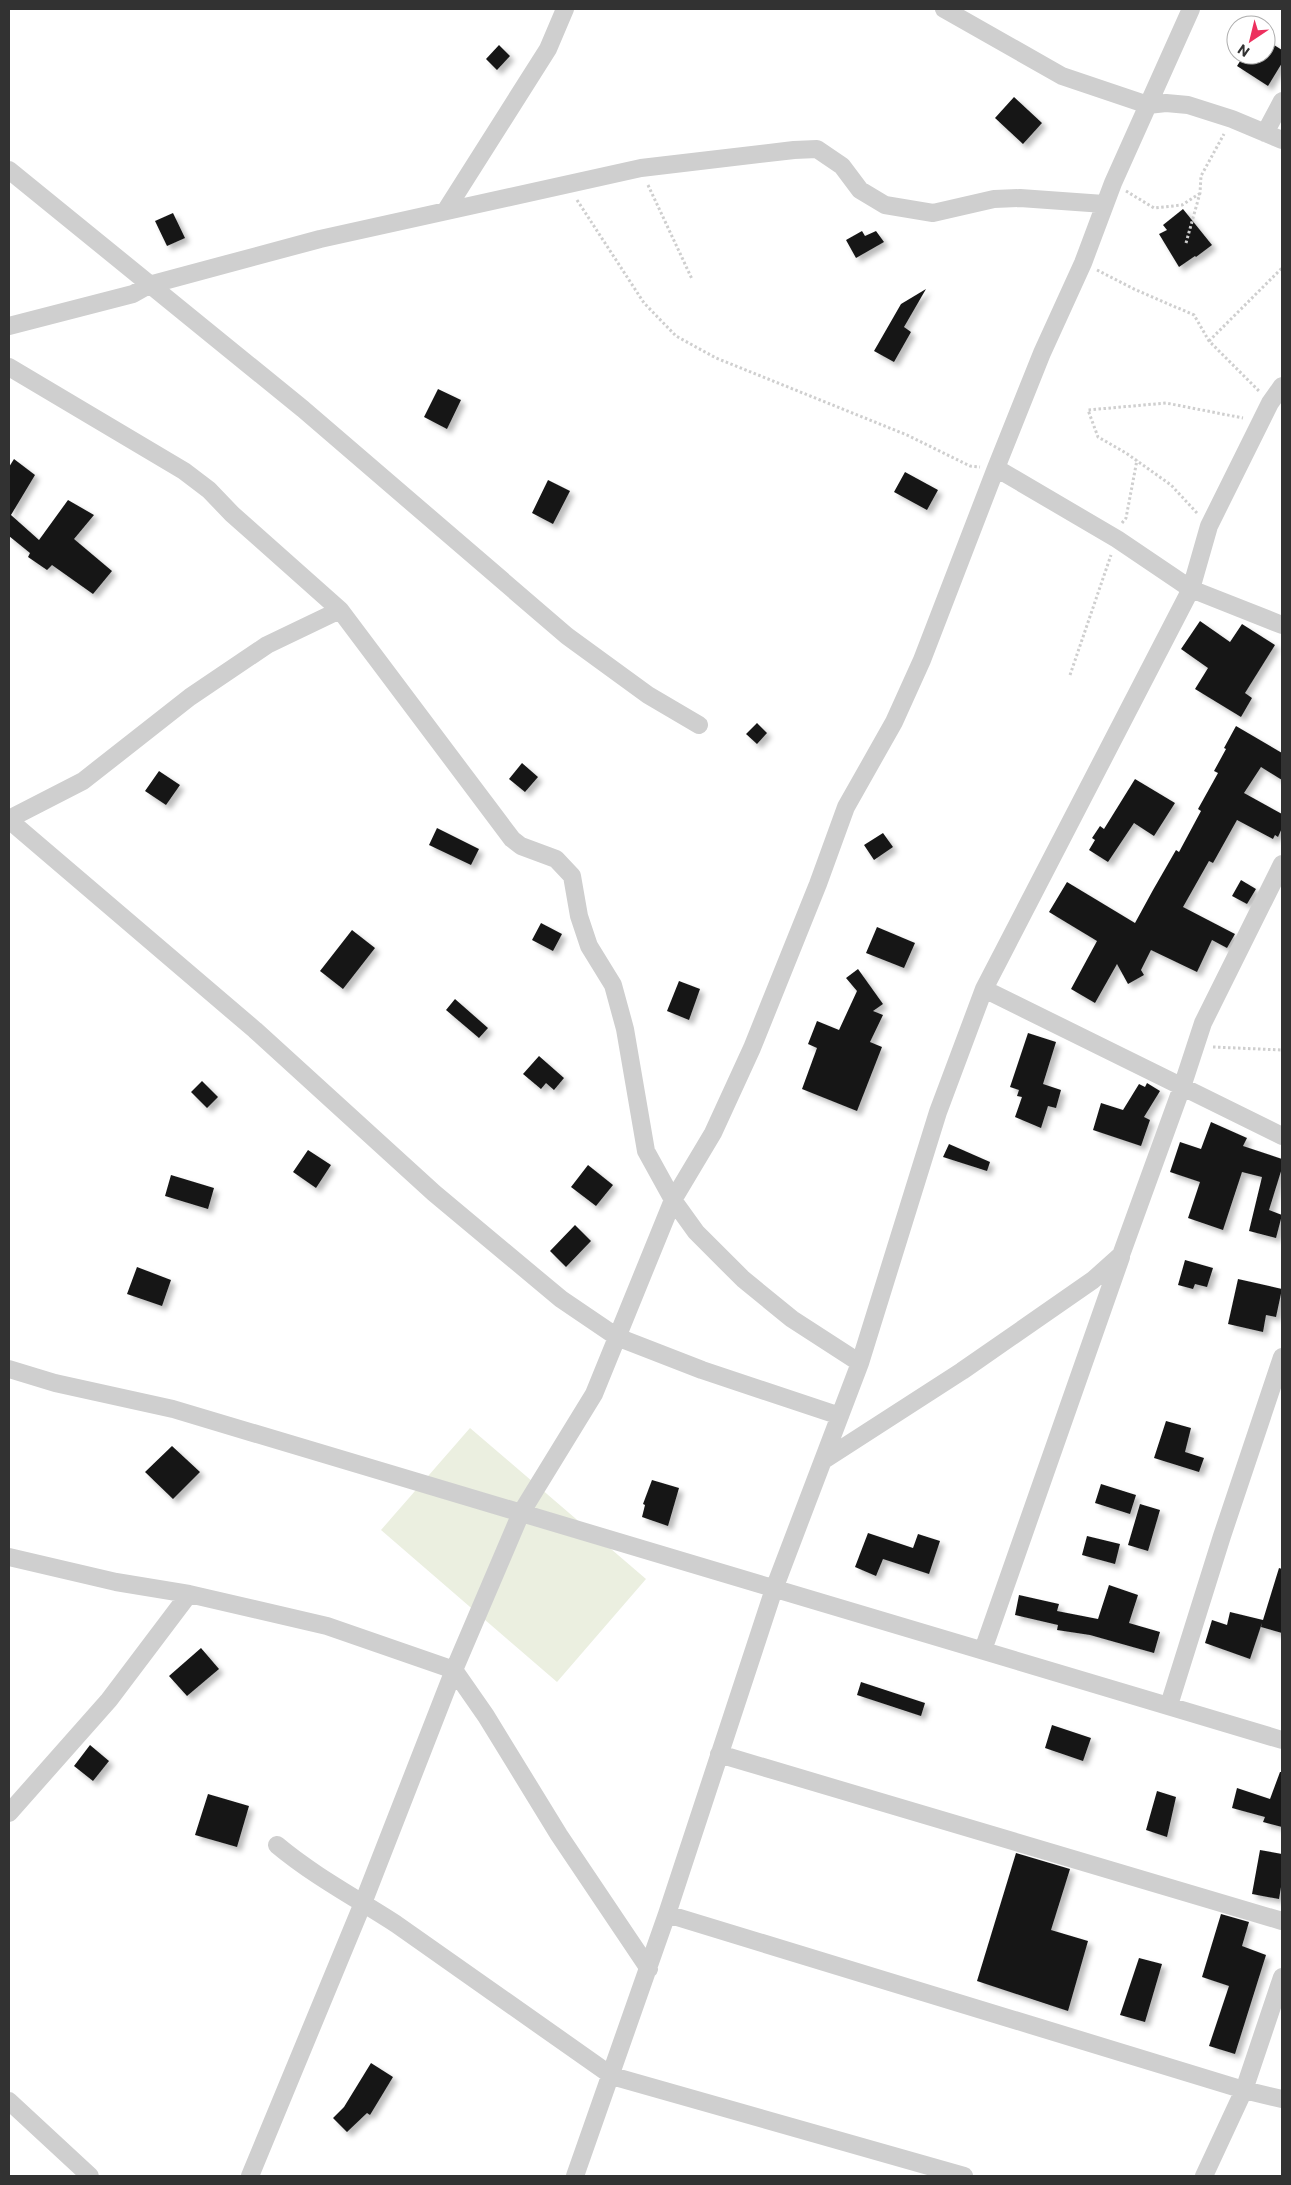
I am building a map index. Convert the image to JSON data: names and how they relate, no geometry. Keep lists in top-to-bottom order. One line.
{"north":"bottom left"}
